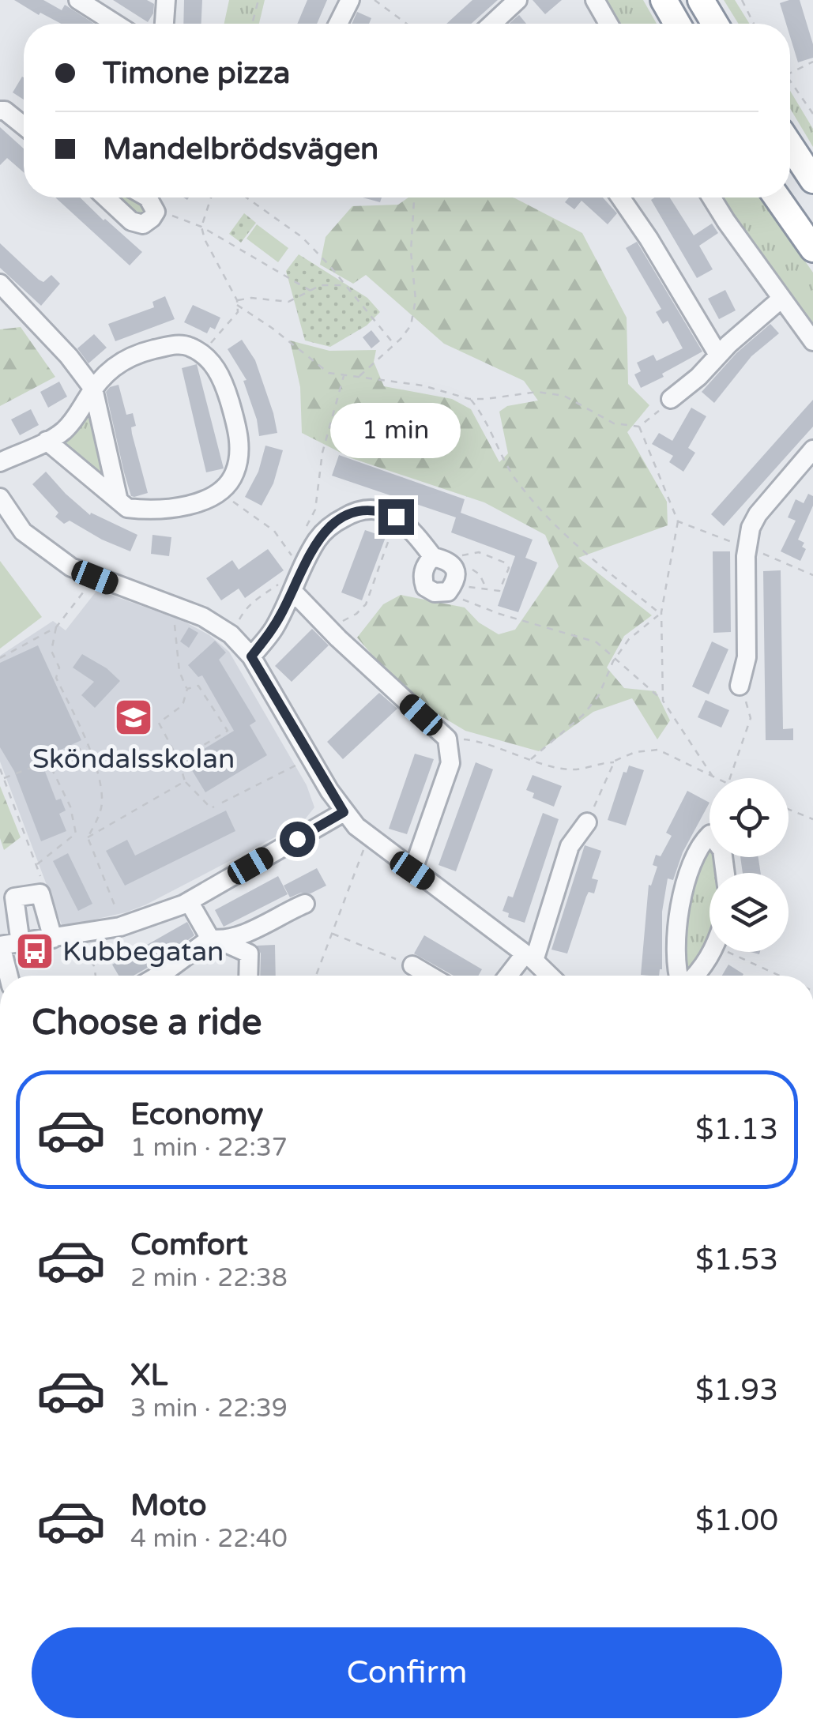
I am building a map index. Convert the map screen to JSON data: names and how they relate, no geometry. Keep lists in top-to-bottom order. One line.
{"places":{"school or university":["Sköndalsskolan"],"bus stop":["Kubbegatan"]},"page":{"banner":["Timone pizza","Mandelbrödsvägen"],"bubble":"1 min","heading":"Choose a ride","list":[{"name":"Economy","note":"1 min · 22:37","value":"$1.13"},{"name":"Comfort","note":"2 min · 22:38","value":"$1.53"},{"name":"XL","note":"3 min · 22:39","value":"$1.93"},{"name":"Moto","note":"4 min · 22:40","value":"$1.00"}],"buttons":"Confirm"}}
